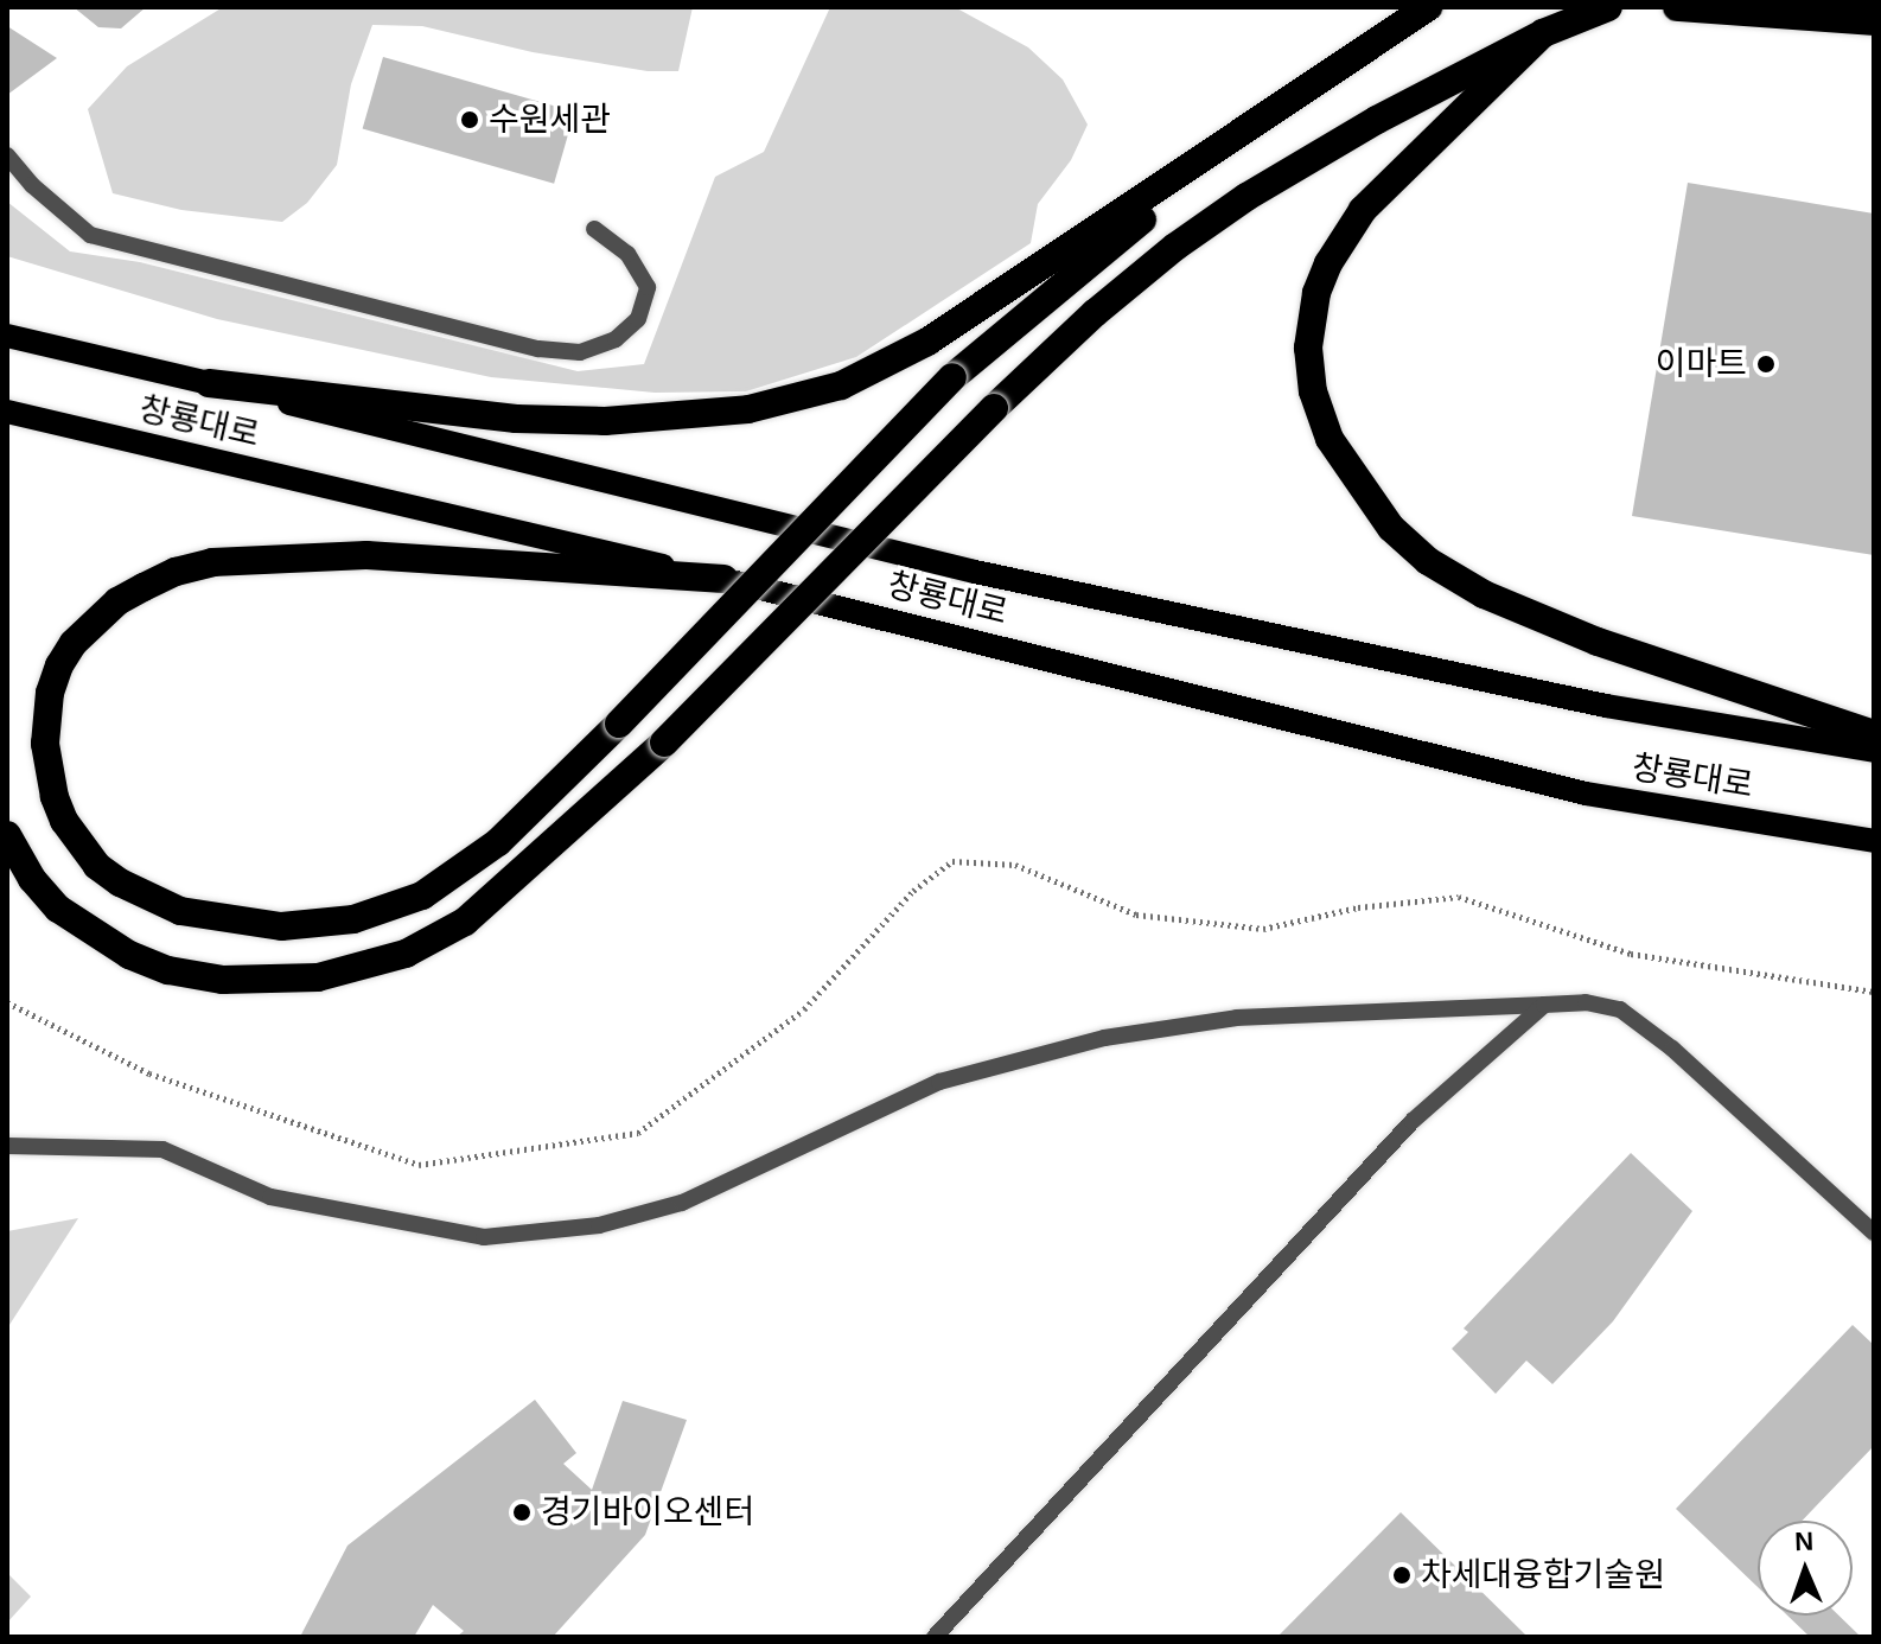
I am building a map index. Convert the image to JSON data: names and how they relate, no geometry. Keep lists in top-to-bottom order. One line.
{"streets":{"main road":["창룡대로"]},"places":["수원세관","이마트","경기바이오센터","차세대융합기술원"],"north":"top"}
